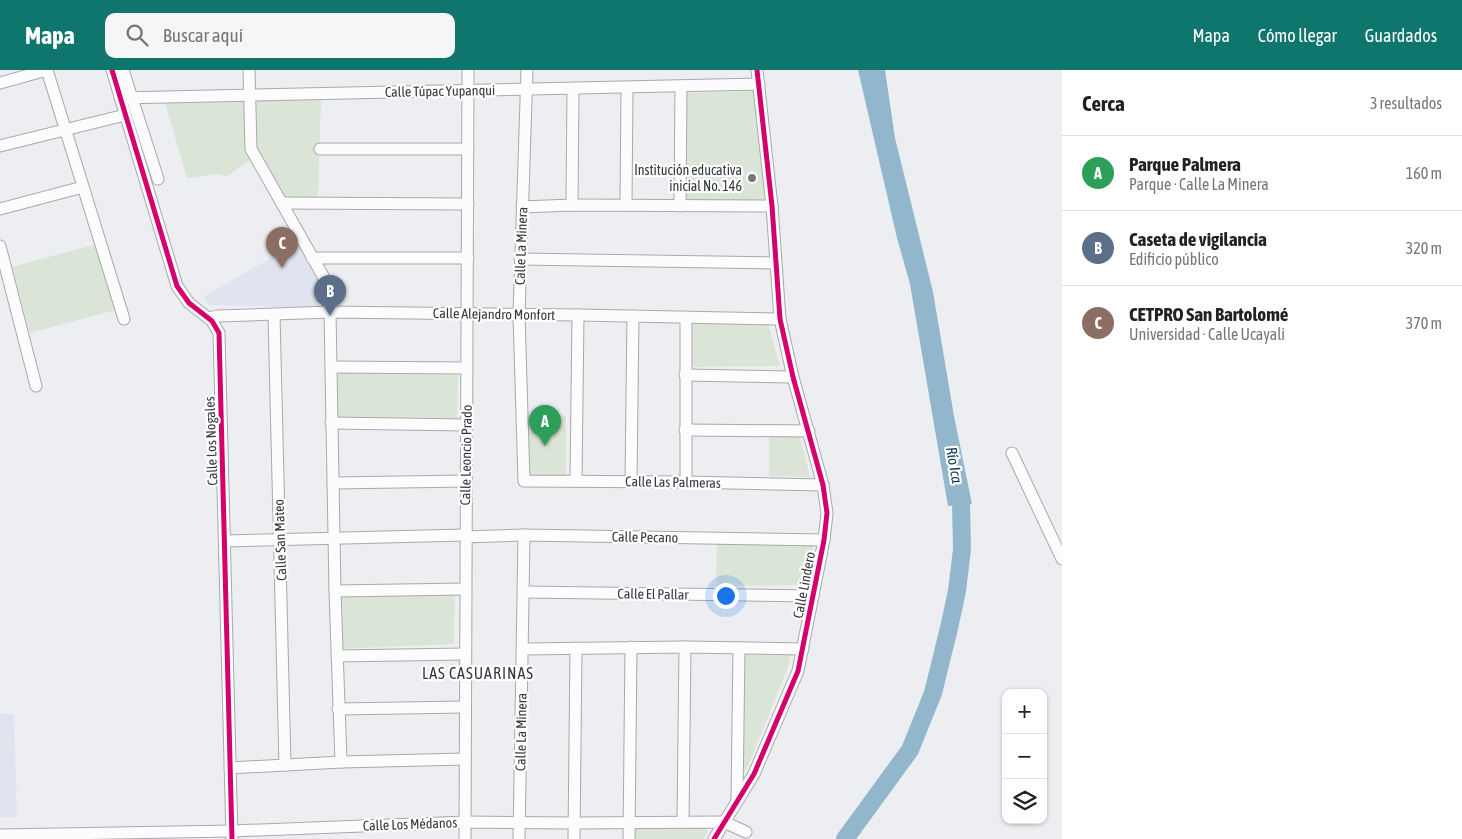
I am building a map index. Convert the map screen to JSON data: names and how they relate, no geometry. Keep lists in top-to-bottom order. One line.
{"streets":{"street":["Calle Túpac Yupanqui","Calle La Minera","Calle Alejandro Monfort","Calle Los Nogales","Calle Leoncio Prado","Calle Las Palmeras","Calle Pecano","Calle San Mateo","Calle Lindero","Calle El Pallar","Calle Los Médanos"]},"crossings":[["Calle Túpac Yupanqui","Calle La Minera"],["Calle Túpac Yupanqui","Calle Leoncio Prado"],["Calle Túpac Yupanqui","Calle Lindero"],["Calle La Minera","Calle Alejandro Monfort"],["Calle La Minera","Calle Las Palmeras"],["Calle La Minera","Calle Pecano"],["Calle La Minera","Calle El Pallar"],["Calle La Minera","Calle Los Médanos"],["Calle Alejandro Monfort","Calle Los Nogales"],["Calle Alejandro Monfort","Calle Leoncio Prado"],["Calle Alejandro Monfort","Calle San Mateo"],["Calle Alejandro Monfort","Calle Lindero"],["Calle Los Nogales","Calle Pecano"],["Calle Los Nogales","Calle Los Médanos"],["Calle Leoncio Prado","Calle Pecano"],["Calle Leoncio Prado","Calle Los Médanos"],["Calle Las Palmeras","Calle Lindero"],["Calle Pecano","Calle San Mateo"],["Calle Pecano","Calle Lindero"],["Calle Lindero","Calle El Pallar"],["Calle Lindero","Calle Los Médanos"]],"districts":["LAS CASUARINAS"],"water":["Río Ica"],"places":["Institución educativa inicial No. 146"],"page":{"header":"Mapa","search":"Buscar aquí","nav":["Mapa","Cómo llegar","Guardados"],"heading":["Cerca","3 resultados"],"list":[{"mark":"A","name":"Parque Palmera","note":"Parque · Calle La Minera","value":"160 m"},{"mark":"B","name":"Caseta de vigilancia","note":"Edificio público","value":"320 m"},{"mark":"C","name":"CETPRO San Bartolomé","note":"Universidad · Calle Ucayali","value":"370 m"}],"pins":["C","B","A"],"map_buttons":["+","−"]}}
